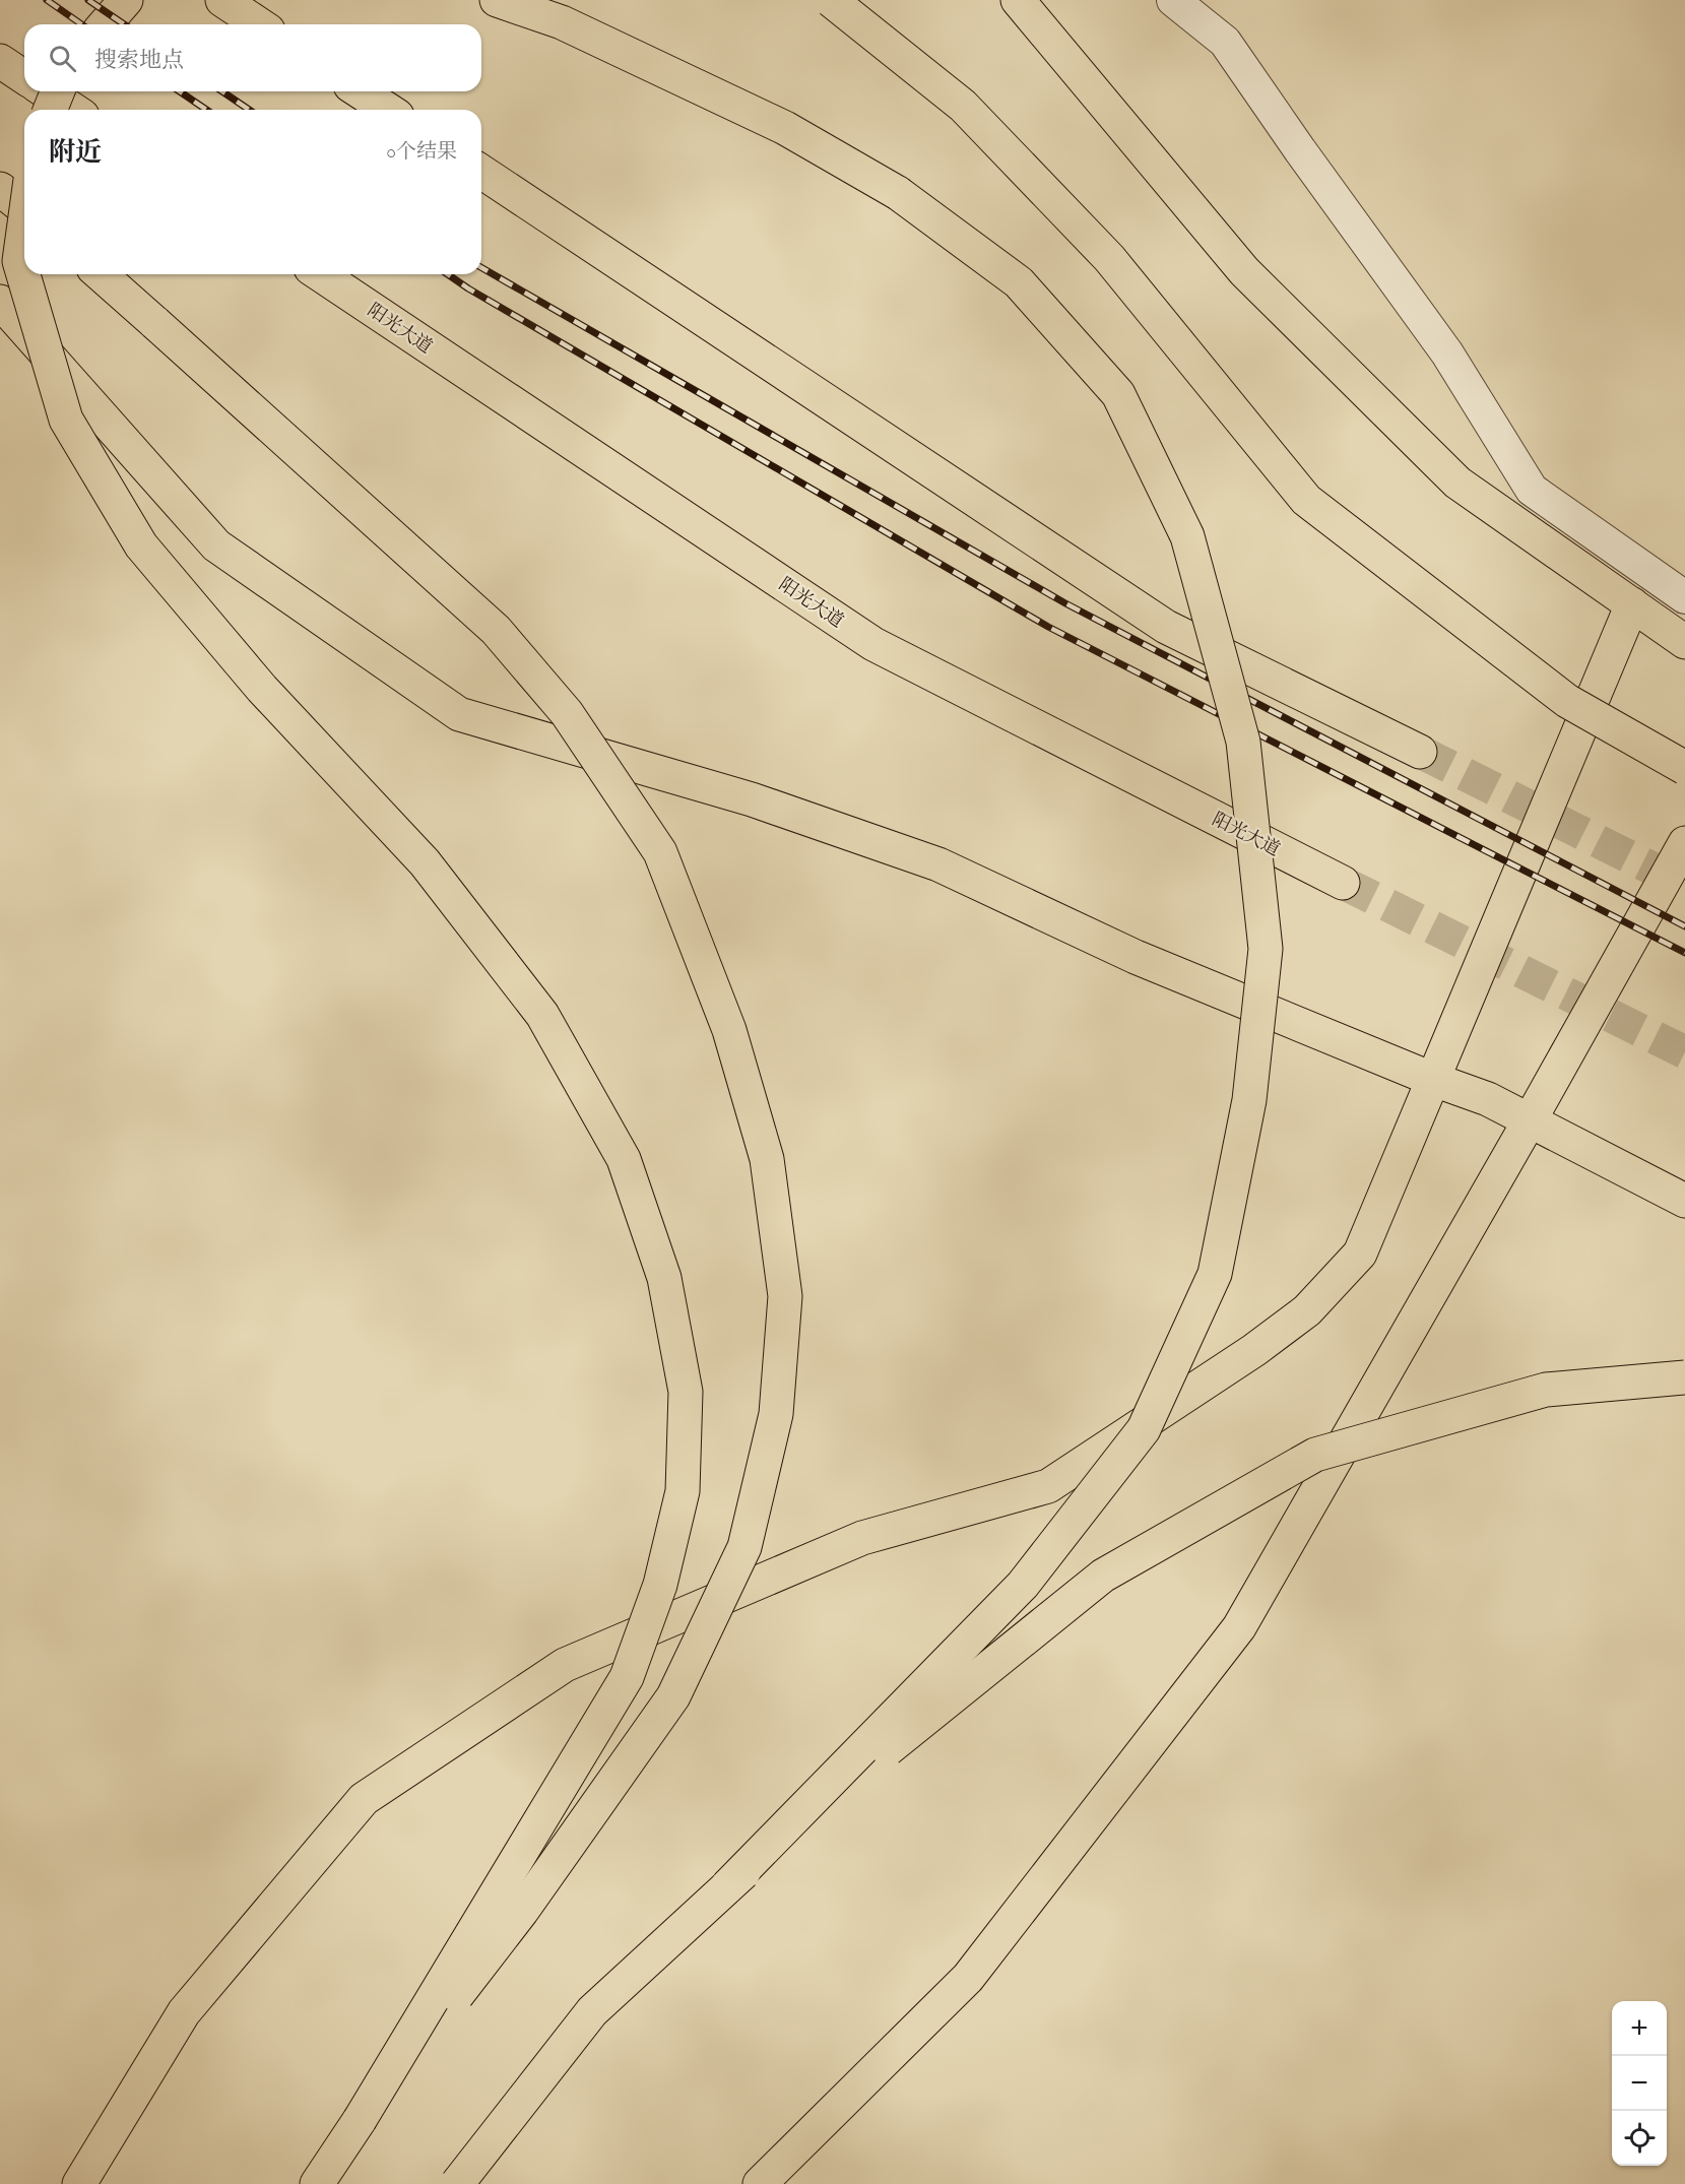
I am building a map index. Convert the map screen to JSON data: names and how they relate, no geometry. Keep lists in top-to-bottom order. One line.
{"streets":{"highway":["阳光大道"]},"page":{"search":"搜索地点","heading":["附近","0个结果"],"map_buttons":["+","−"]}}
